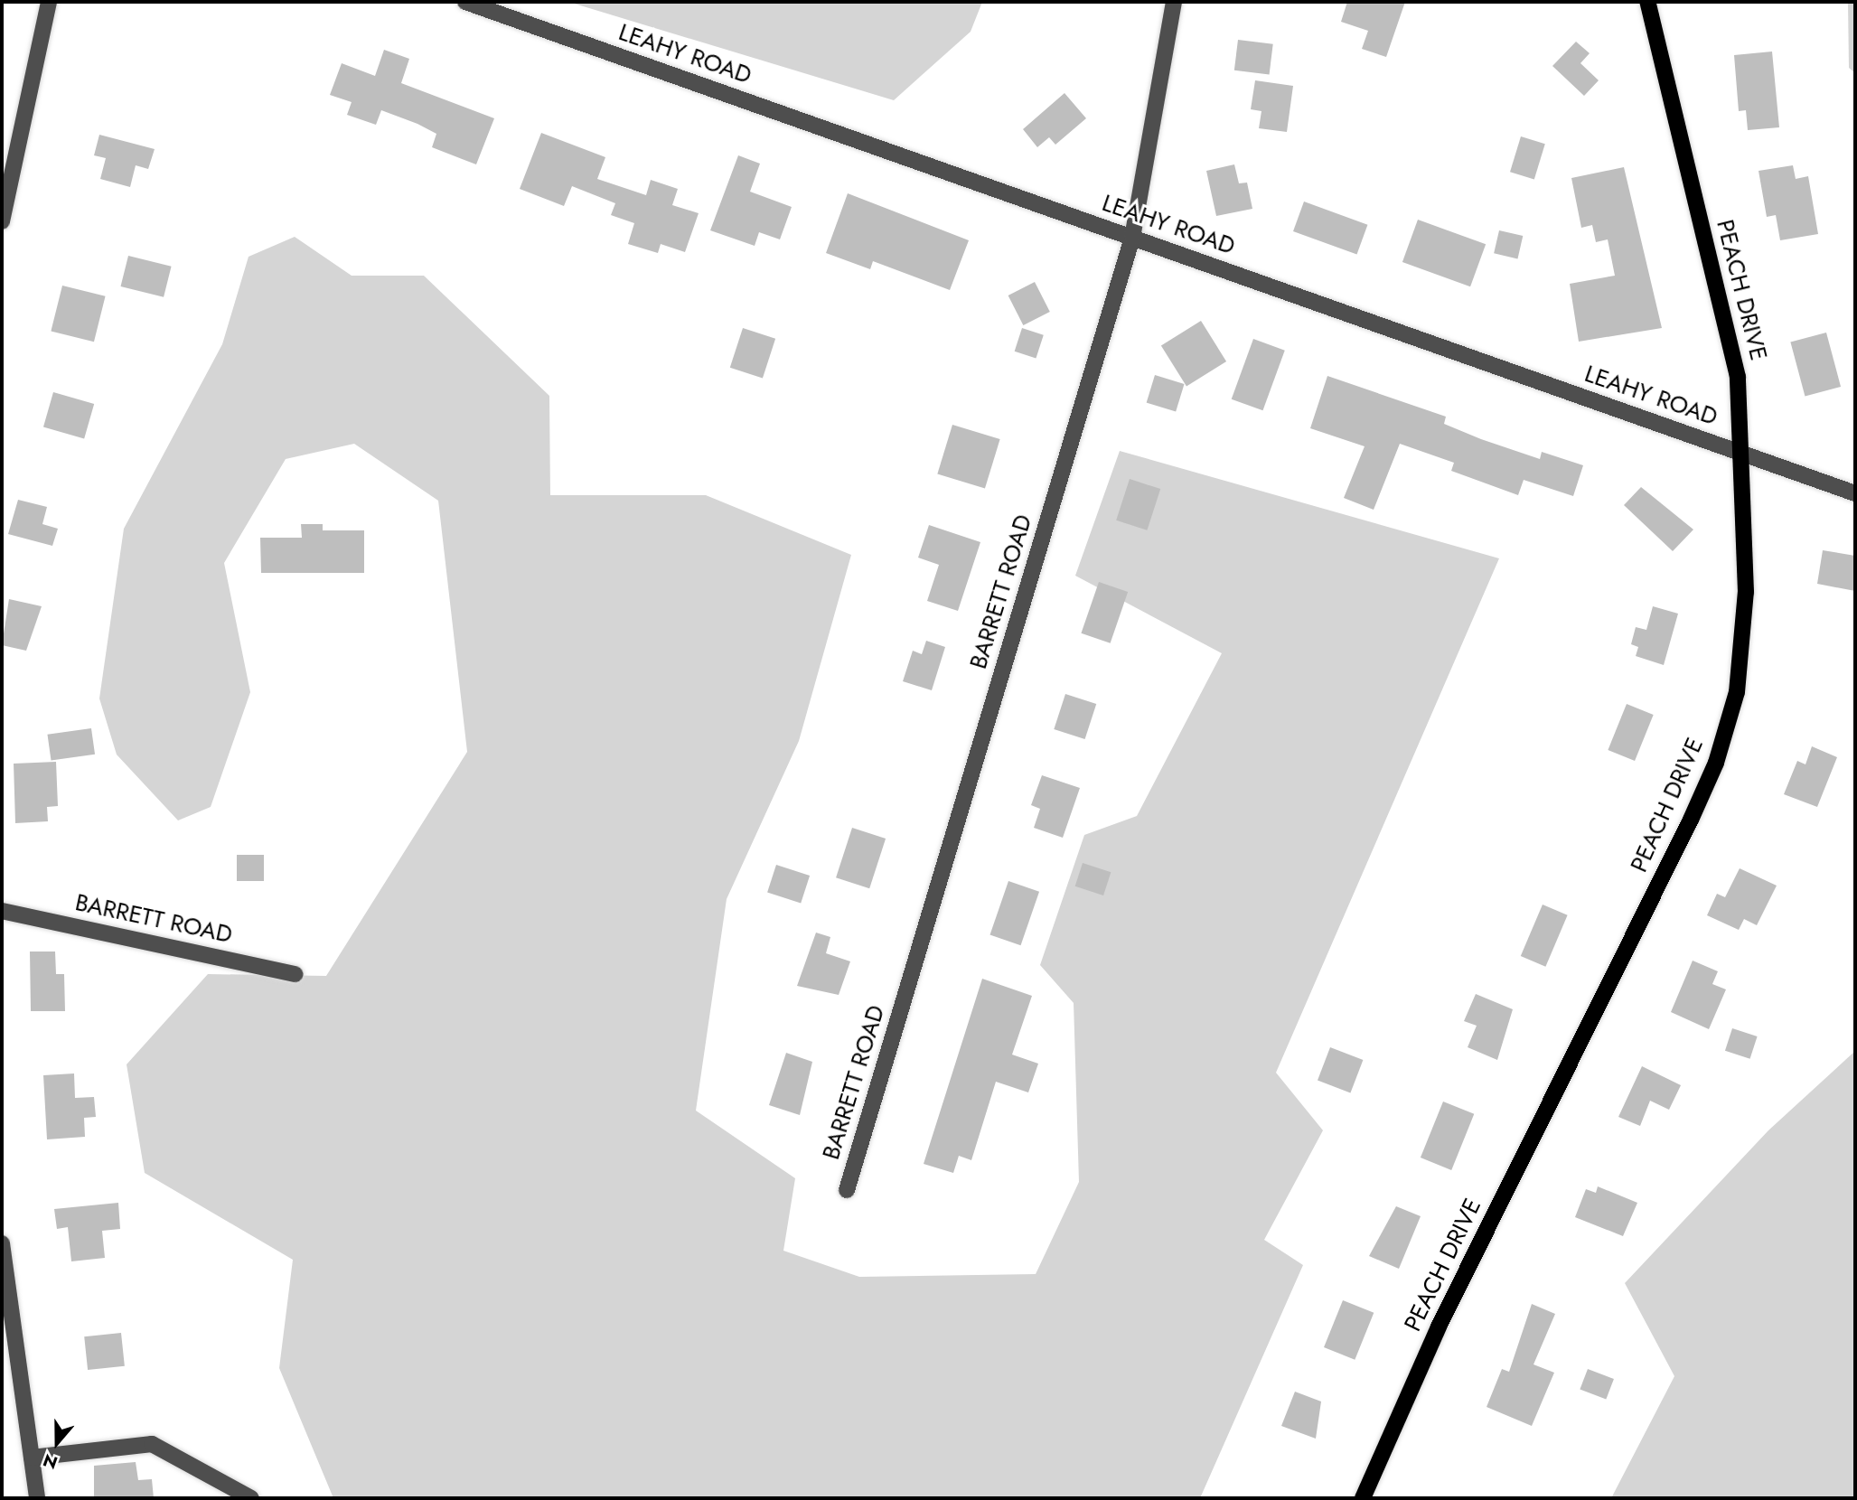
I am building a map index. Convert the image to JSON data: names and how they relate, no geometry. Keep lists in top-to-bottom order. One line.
{"streets":{"main road":["PEACH DRIVE"],"street":["LEAHY ROAD","BARRETT ROAD"]},"crossings":[["LEAHY ROAD","PEACH DRIVE"],["LEAHY ROAD","BARRETT ROAD"]],"north":"bottom"}
